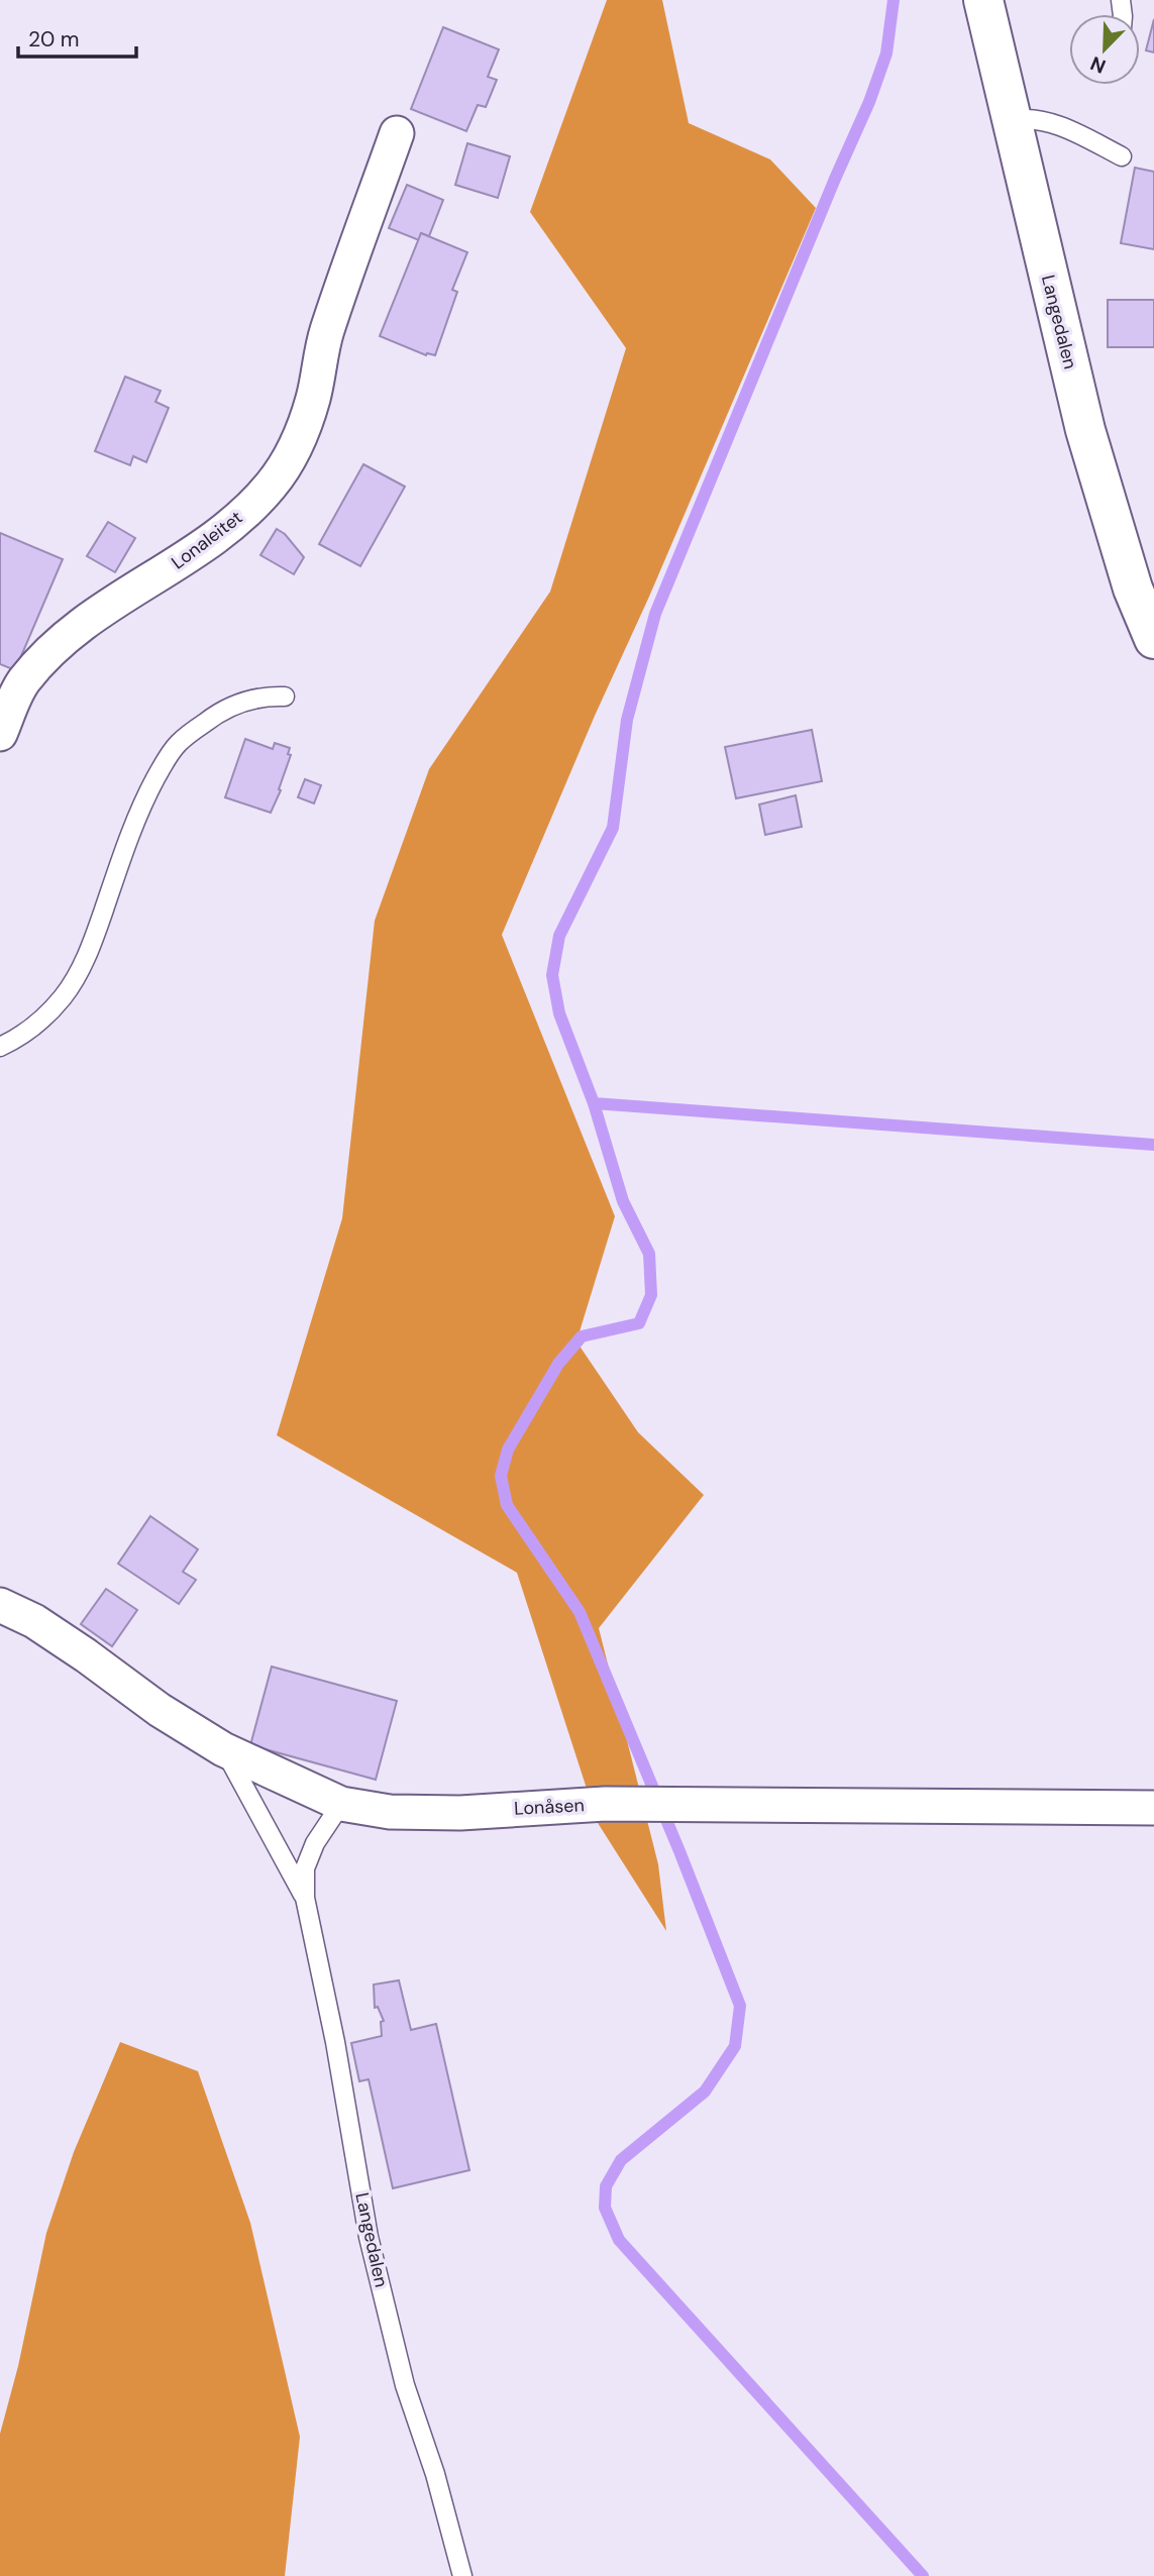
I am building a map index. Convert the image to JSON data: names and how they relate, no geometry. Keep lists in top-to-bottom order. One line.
{"streets":{"main road":["Langedalen"],"street":["Lonaleitet","Lonåsen"]},"crossings":[["Langedalen","Lonåsen"]],"scale_bar":"20 m","north":"bottom left"}
